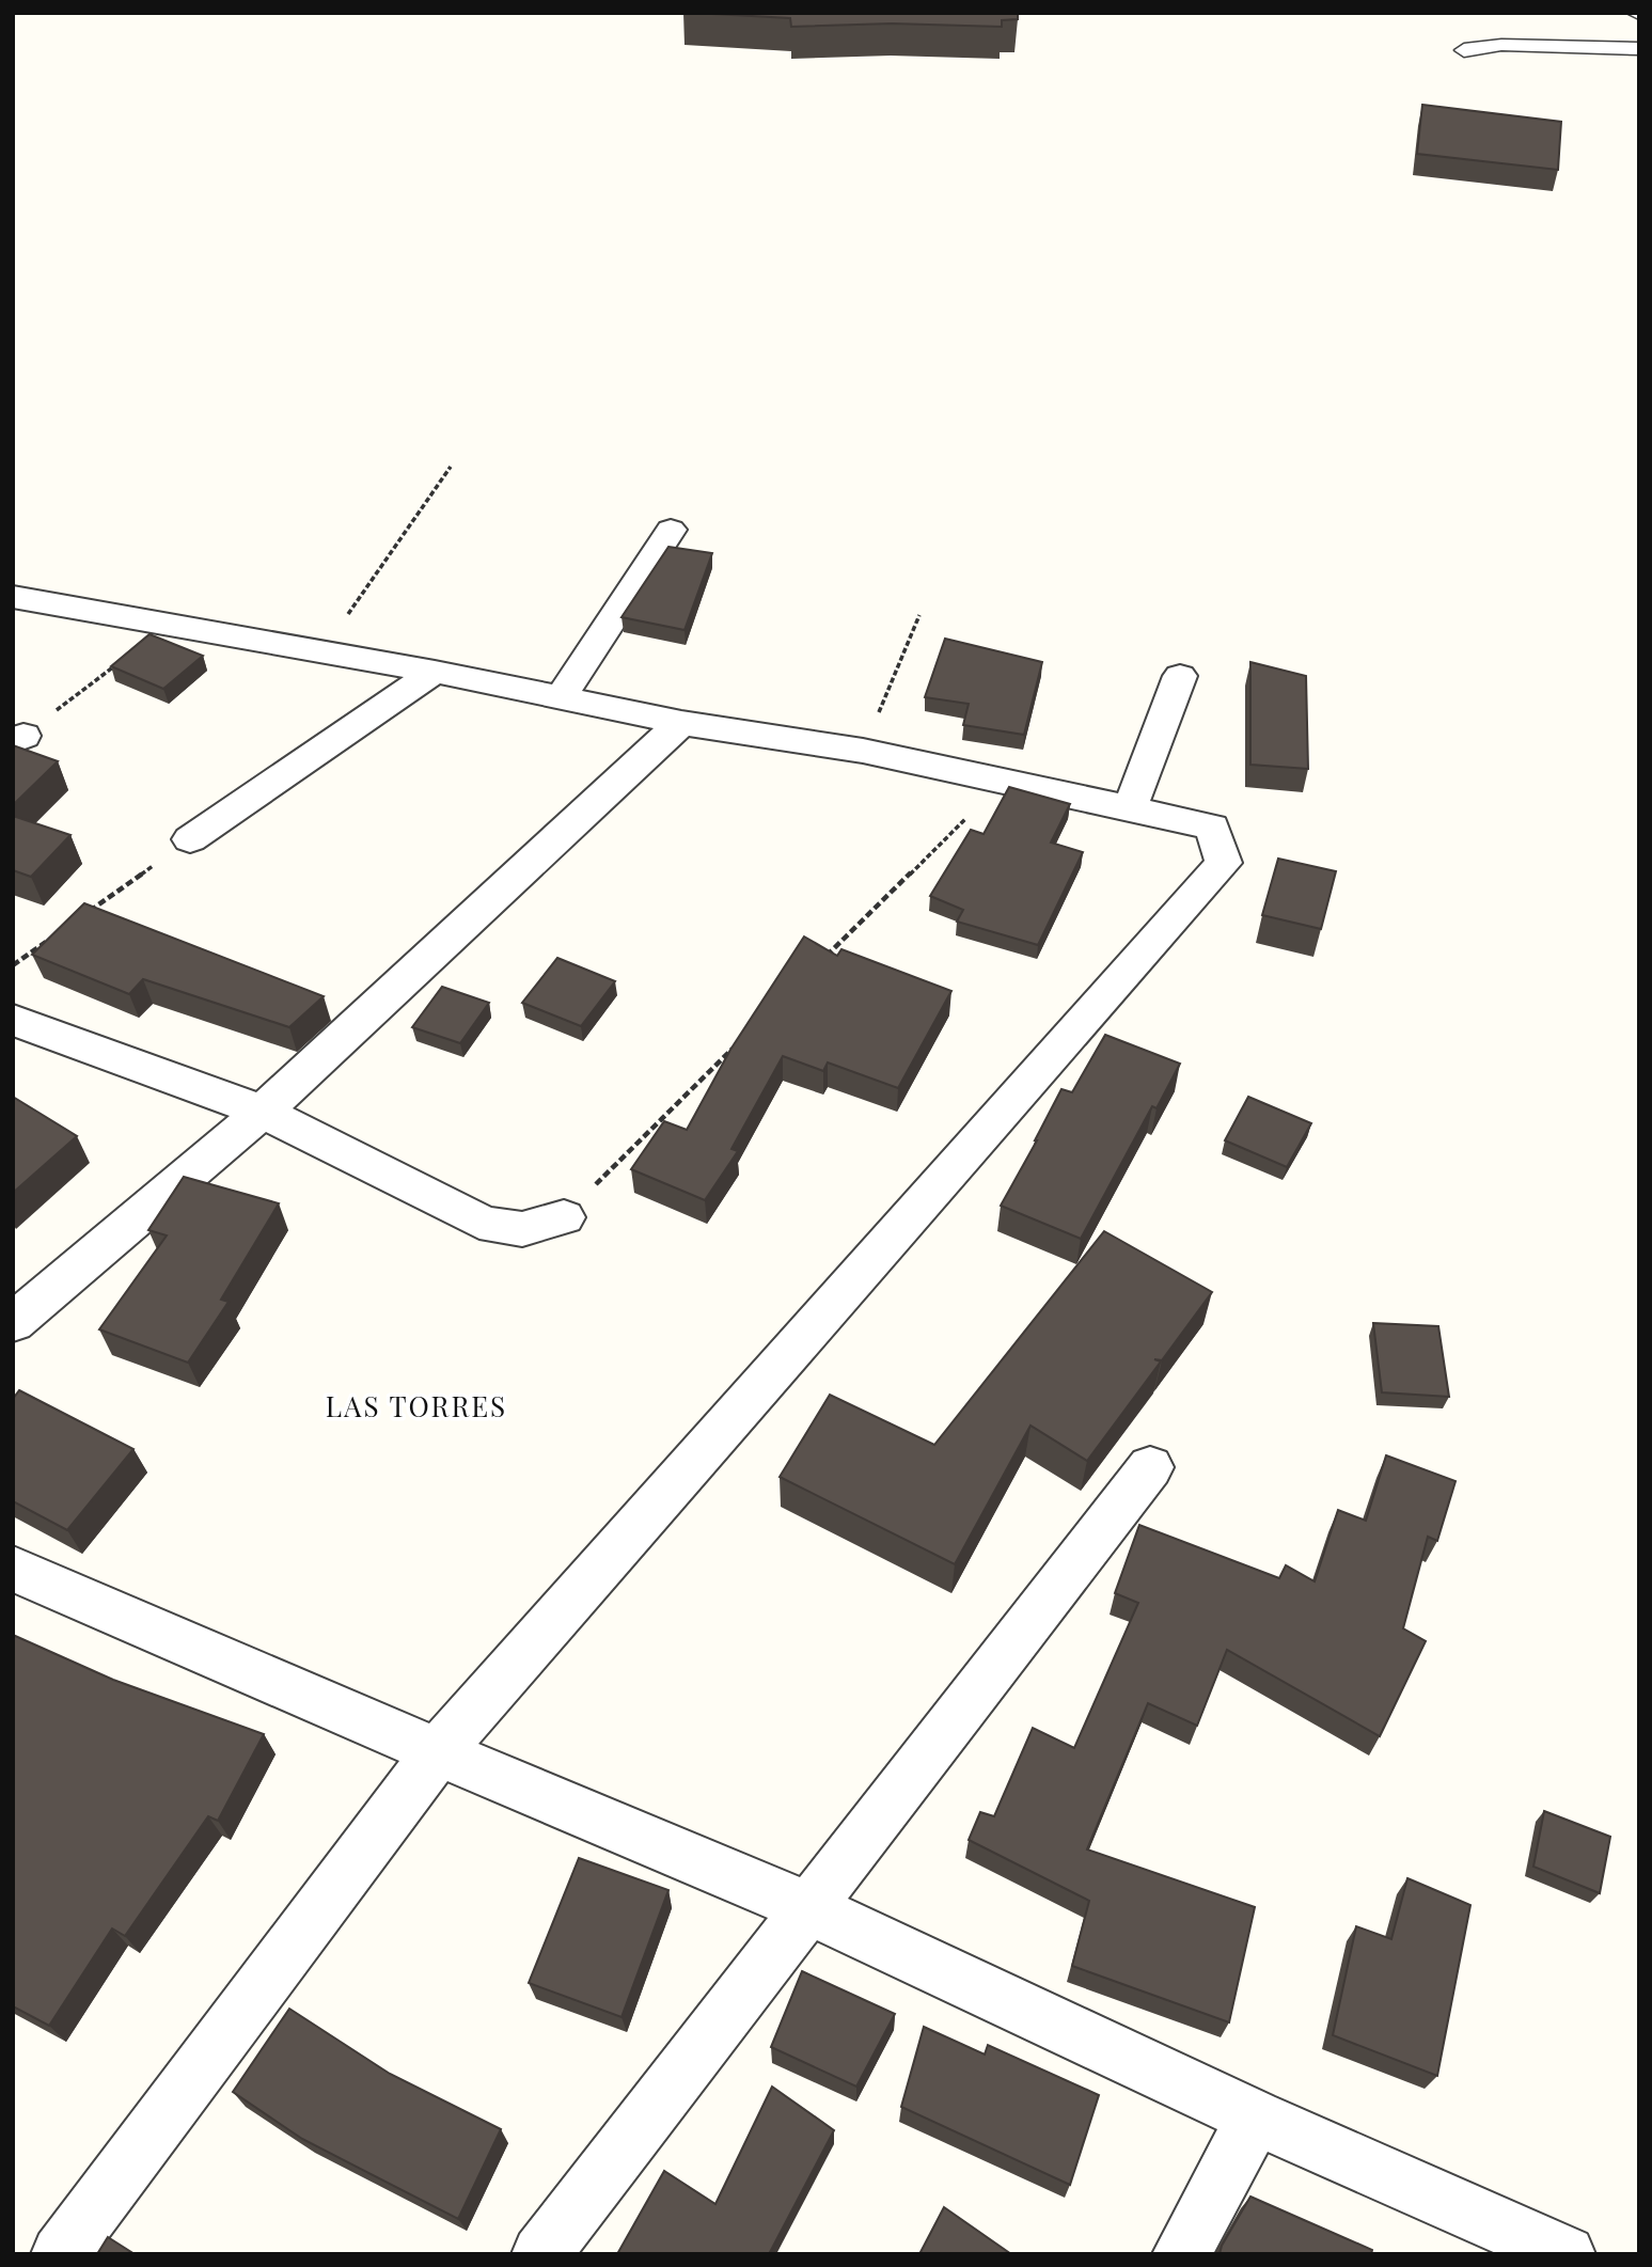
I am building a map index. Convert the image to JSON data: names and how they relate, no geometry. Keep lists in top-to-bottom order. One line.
{"districts":["LAS TORRES"]}
